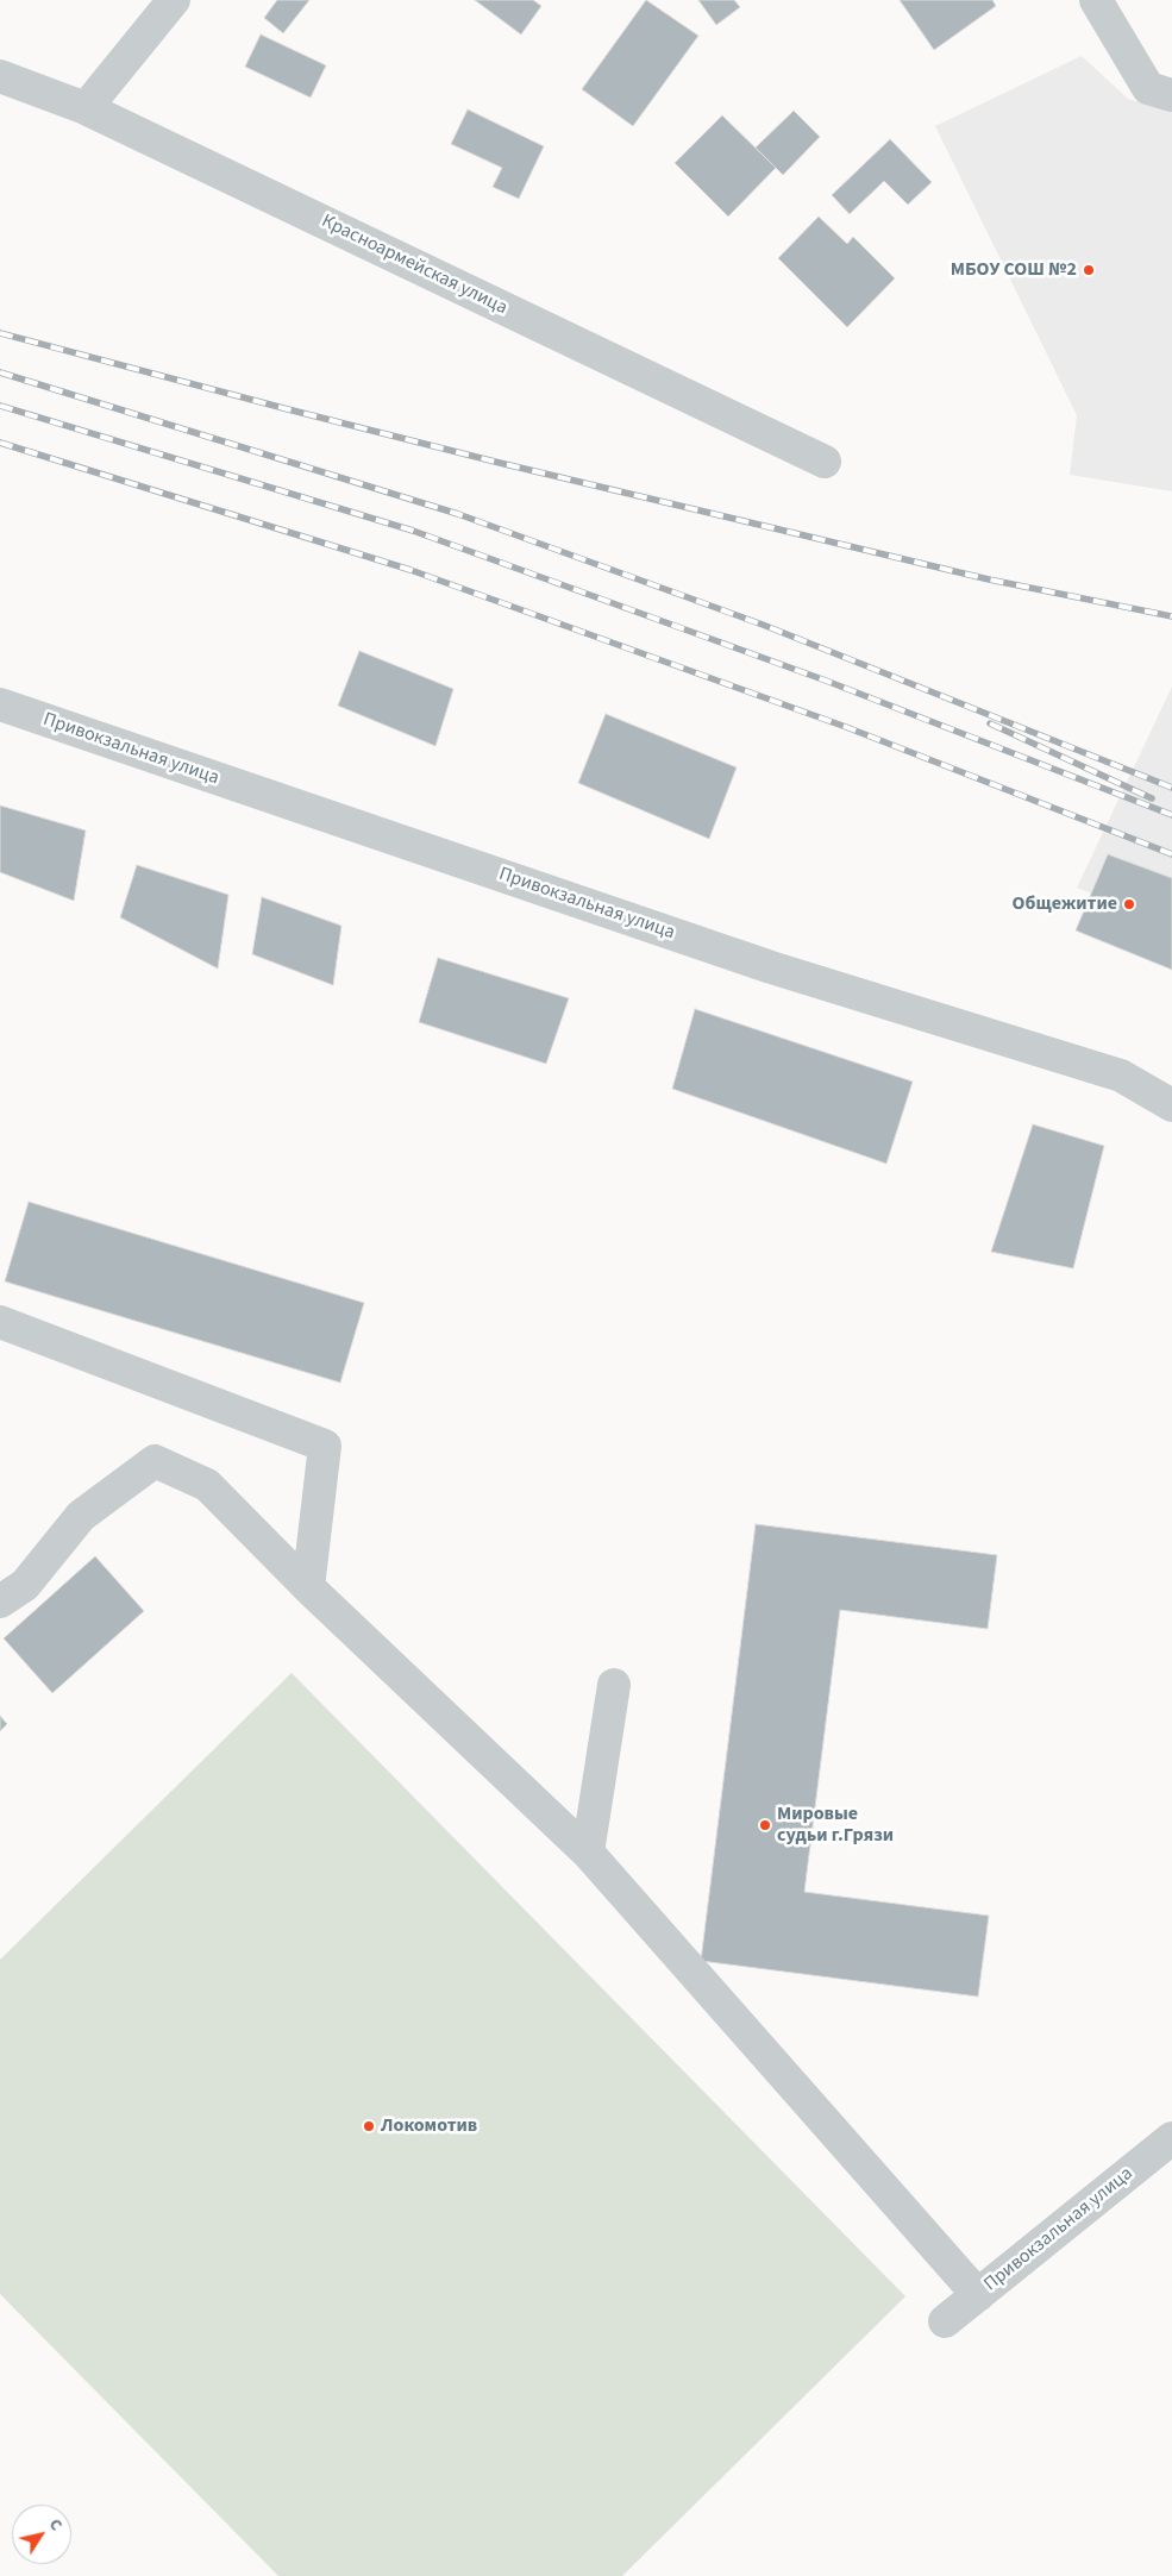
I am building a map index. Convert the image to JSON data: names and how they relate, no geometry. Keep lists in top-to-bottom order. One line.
{"streets":{"street":["Красноармейская улица","Привокзальная улица"]},"places":["МБОУ СОШ №2","Общежитие","Мировые судьи г.Грязи","Локомотив"],"north":"top right"}
